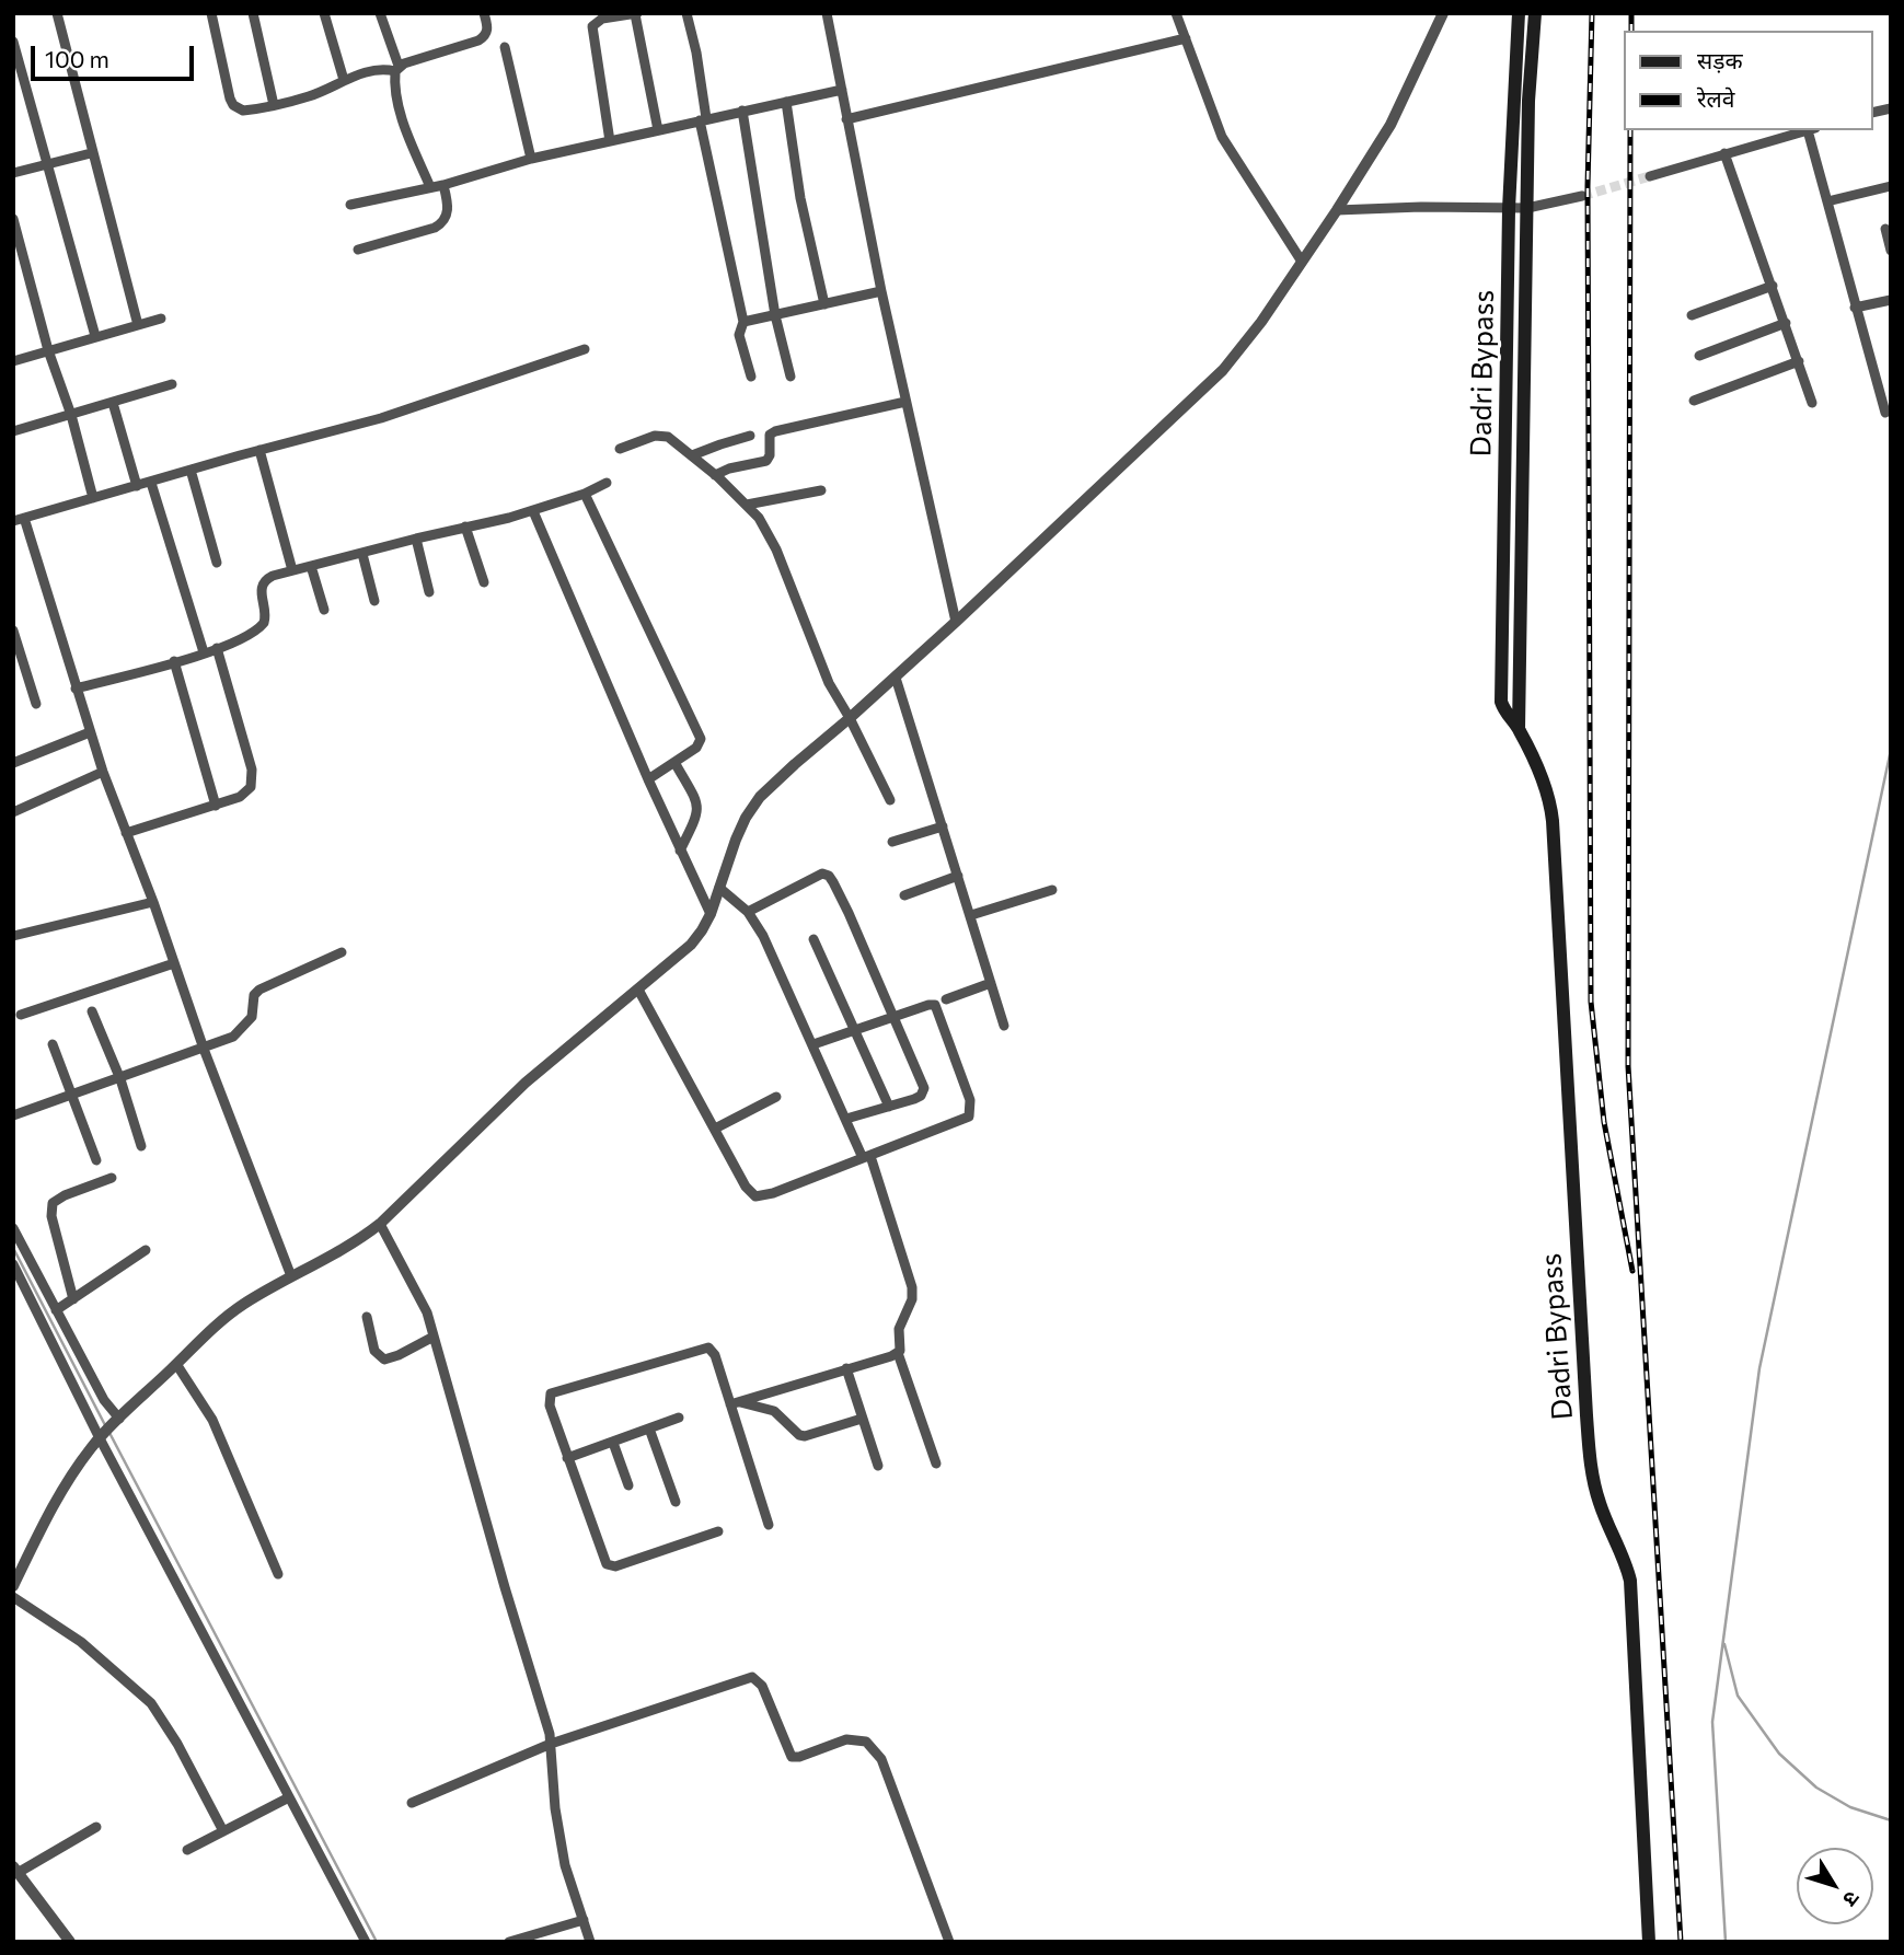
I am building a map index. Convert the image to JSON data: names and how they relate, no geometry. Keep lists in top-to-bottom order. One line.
{"streets":{"main road":["Dadri Bypass"]},"legend":["सड़क","रेलवे"],"scale_bar":"100 m","north":"bottom right"}
